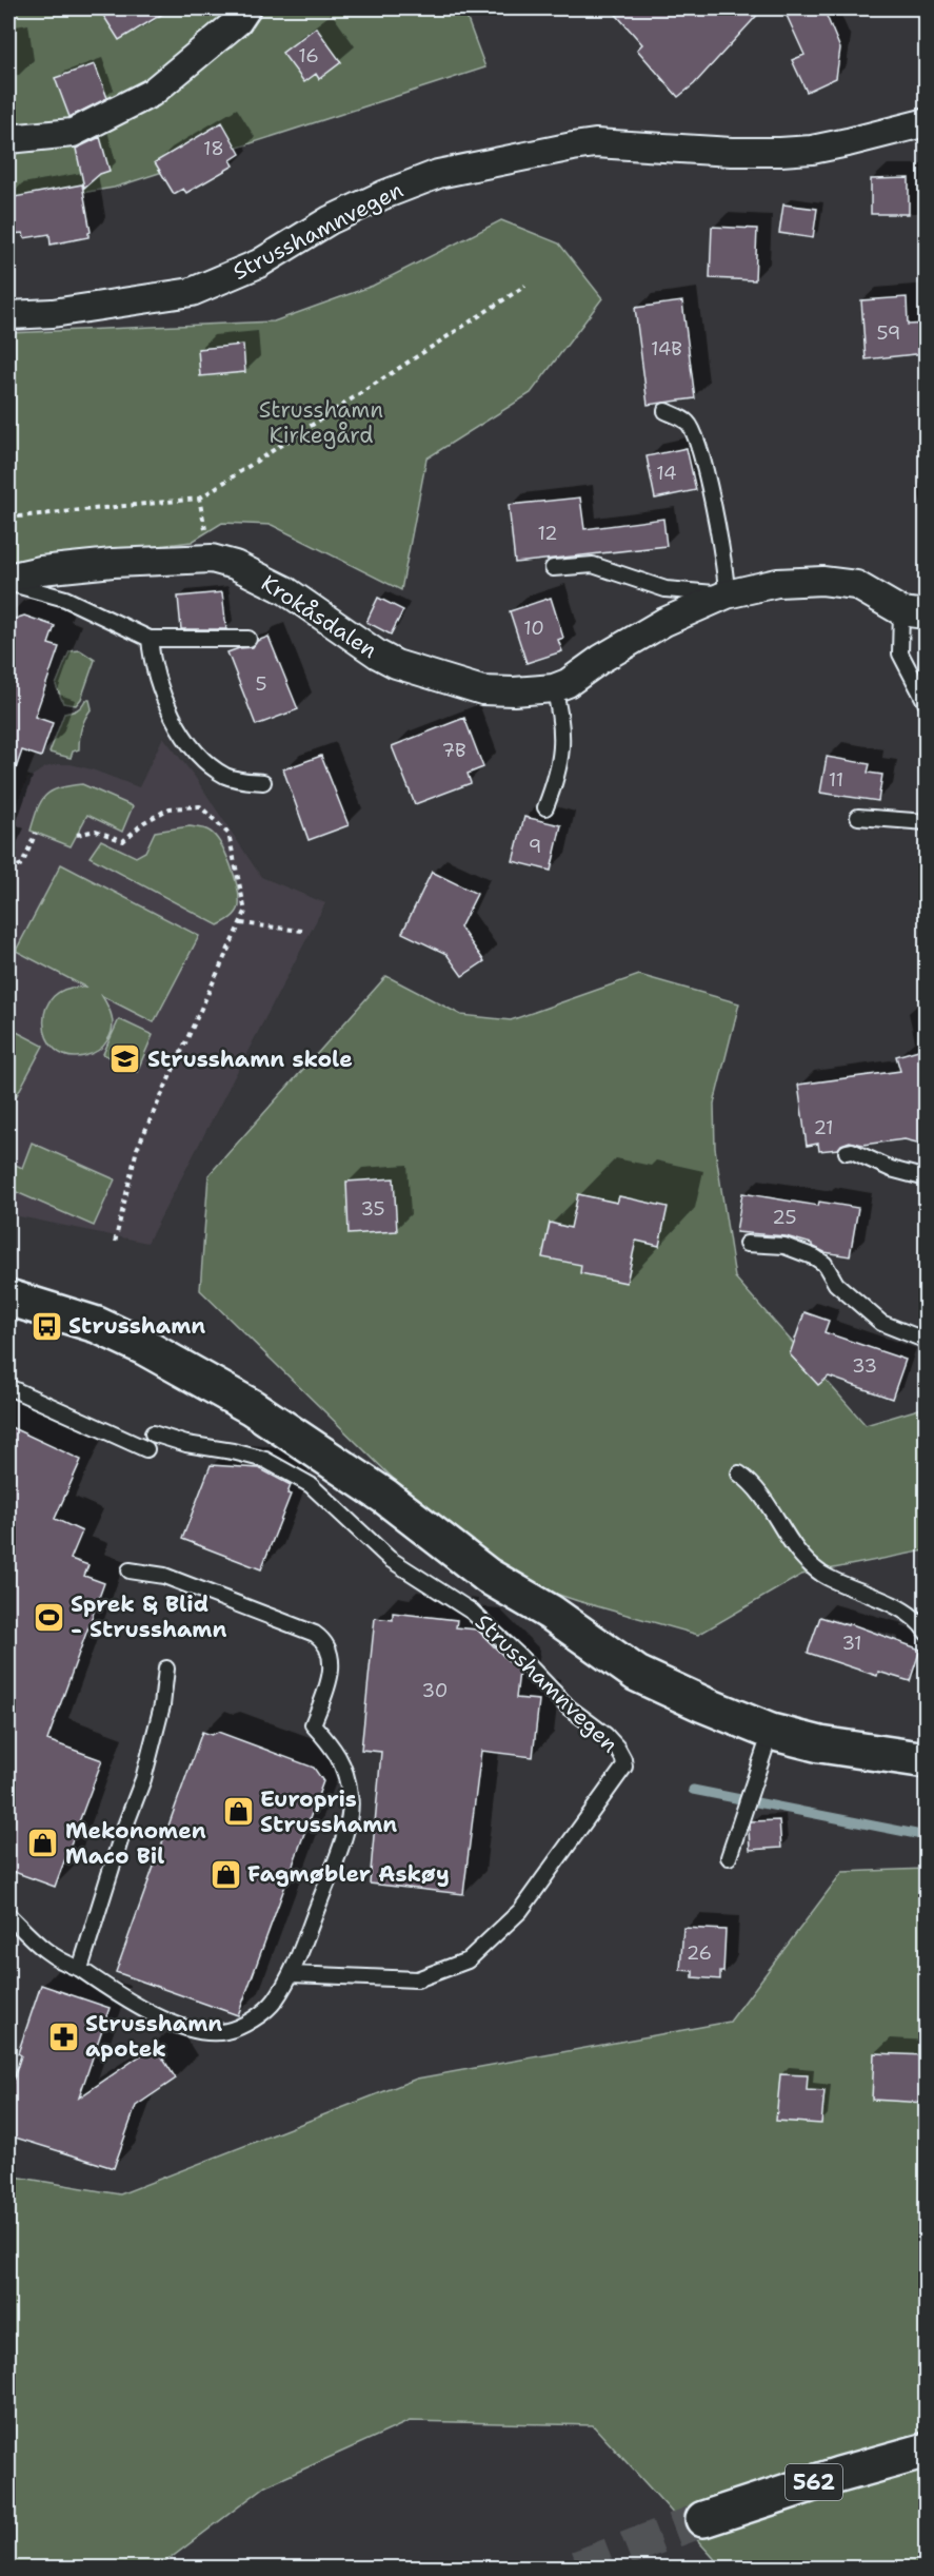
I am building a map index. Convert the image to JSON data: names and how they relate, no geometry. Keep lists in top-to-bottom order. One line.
{"streets":{"street":["Strusshamnvegen","Krokåsdalen","562"]},"parks":["Strusshamn Kirkegård"],"places":{"school or university":["Strusshamn skole"],"bus stop":["Strusshamn"],"sports":["Sprek & Blid - Strusshamn"],"shop":["Europris Strusshamn","Mekonomen Maco Bil","Fagmøbler Askøy"],"pharmacy":["Strusshamn apotek"]},"house_numbers":["16","18","59","14B","14","12","10","5","7B","11","9","21","35","25","33","31","30","26"]}
